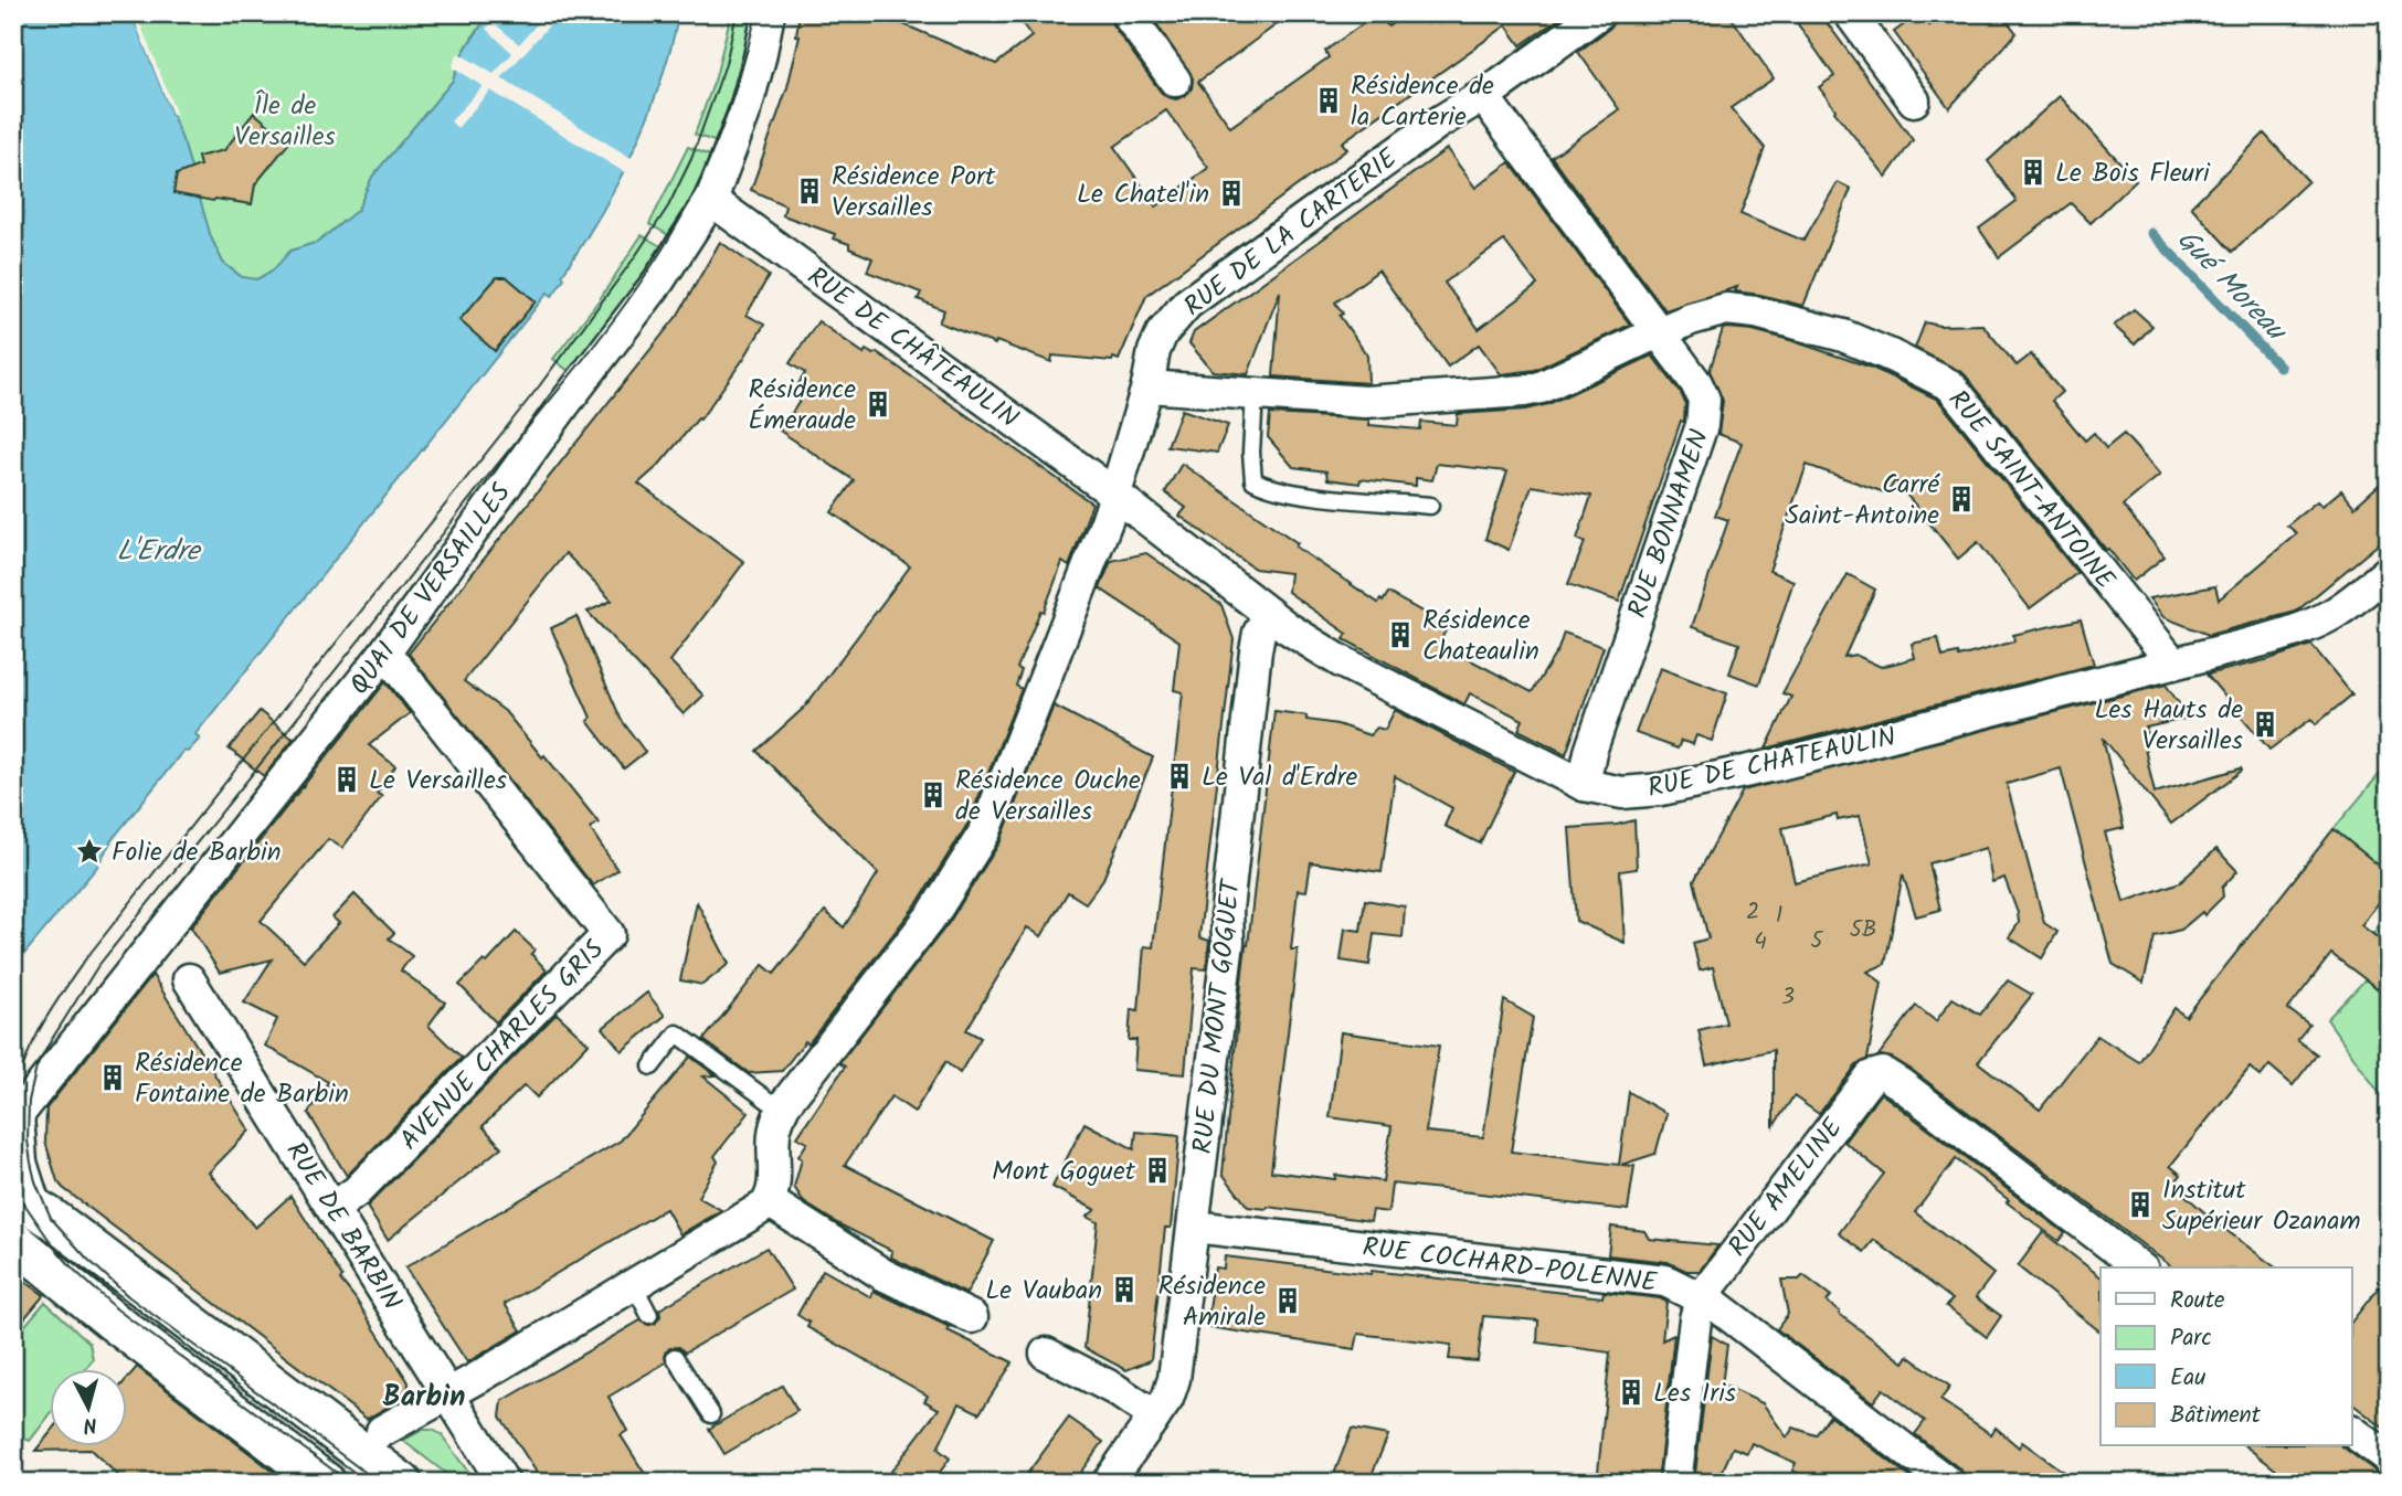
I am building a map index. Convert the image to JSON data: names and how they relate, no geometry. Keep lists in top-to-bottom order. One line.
{"streets":{"street":["RUE DE LA CARTERIE","RUE DE CHÂTEAULIN","RUE SAINT-ANTOINE","RUE BONNAMEN","QUAI DE VERSAILLES","RUE DE CHATEAULIN","RUE DU MONT GOGUET","AVENUE CHARLES GRIS","RUE AMELINE","RUE DE BARBIN","RUE COCHARD-POLENNE"]},"crossings":[["RUE DE LA CARTERIE","RUE DE CHÂTEAULIN"],["RUE DE LA CARTERIE","RUE SAINT-ANTOINE"],["RUE DE LA CARTERIE","RUE BONNAMEN"],["RUE DE LA CARTERIE","RUE DE CHATEAULIN"],["RUE DE CHÂTEAULIN","QUAI DE VERSAILLES"],["RUE DE CHÂTEAULIN","RUE DE CHATEAULIN"],["RUE SAINT-ANTOINE","RUE BONNAMEN"],["RUE SAINT-ANTOINE","RUE DE CHATEAULIN"],["RUE BONNAMEN","RUE DE CHATEAULIN"],["QUAI DE VERSAILLES","AVENUE CHARLES GRIS"],["RUE DE CHATEAULIN","RUE DU MONT GOGUET"],["RUE DU MONT GOGUET","RUE COCHARD-POLENNE"],["AVENUE CHARLES GRIS","RUE DE BARBIN"],["RUE AMELINE","RUE COCHARD-POLENNE"]],"districts":["Barbin"],"water":["Gué Moreau","L'Erdre"],"parks":["Île de Versailles"],"places":{"building":["Résidence de la Carterie","Le Bois Fleuri","Résidence Port Versailles","Le Chatel'in","Résidence Émeraude","Carré Saint-Antoine","Résidence Chateaulin","Les Hauts de Versailles","Le Val d'Erdre","Le Versailles","Résidence Ouche de Versailles","Résidence Fontaine de Barbin","Mont Goguet","Institut Supérieur Ozanam","Le Vauban","Résidence Amirale","Les Iris"],"place":["Folie de Barbin"]},"house_numbers":["2","1","5B","5","4","3"],"legend":["Route","Parc","Eau","Bâtiment"],"north":"bottom"}
